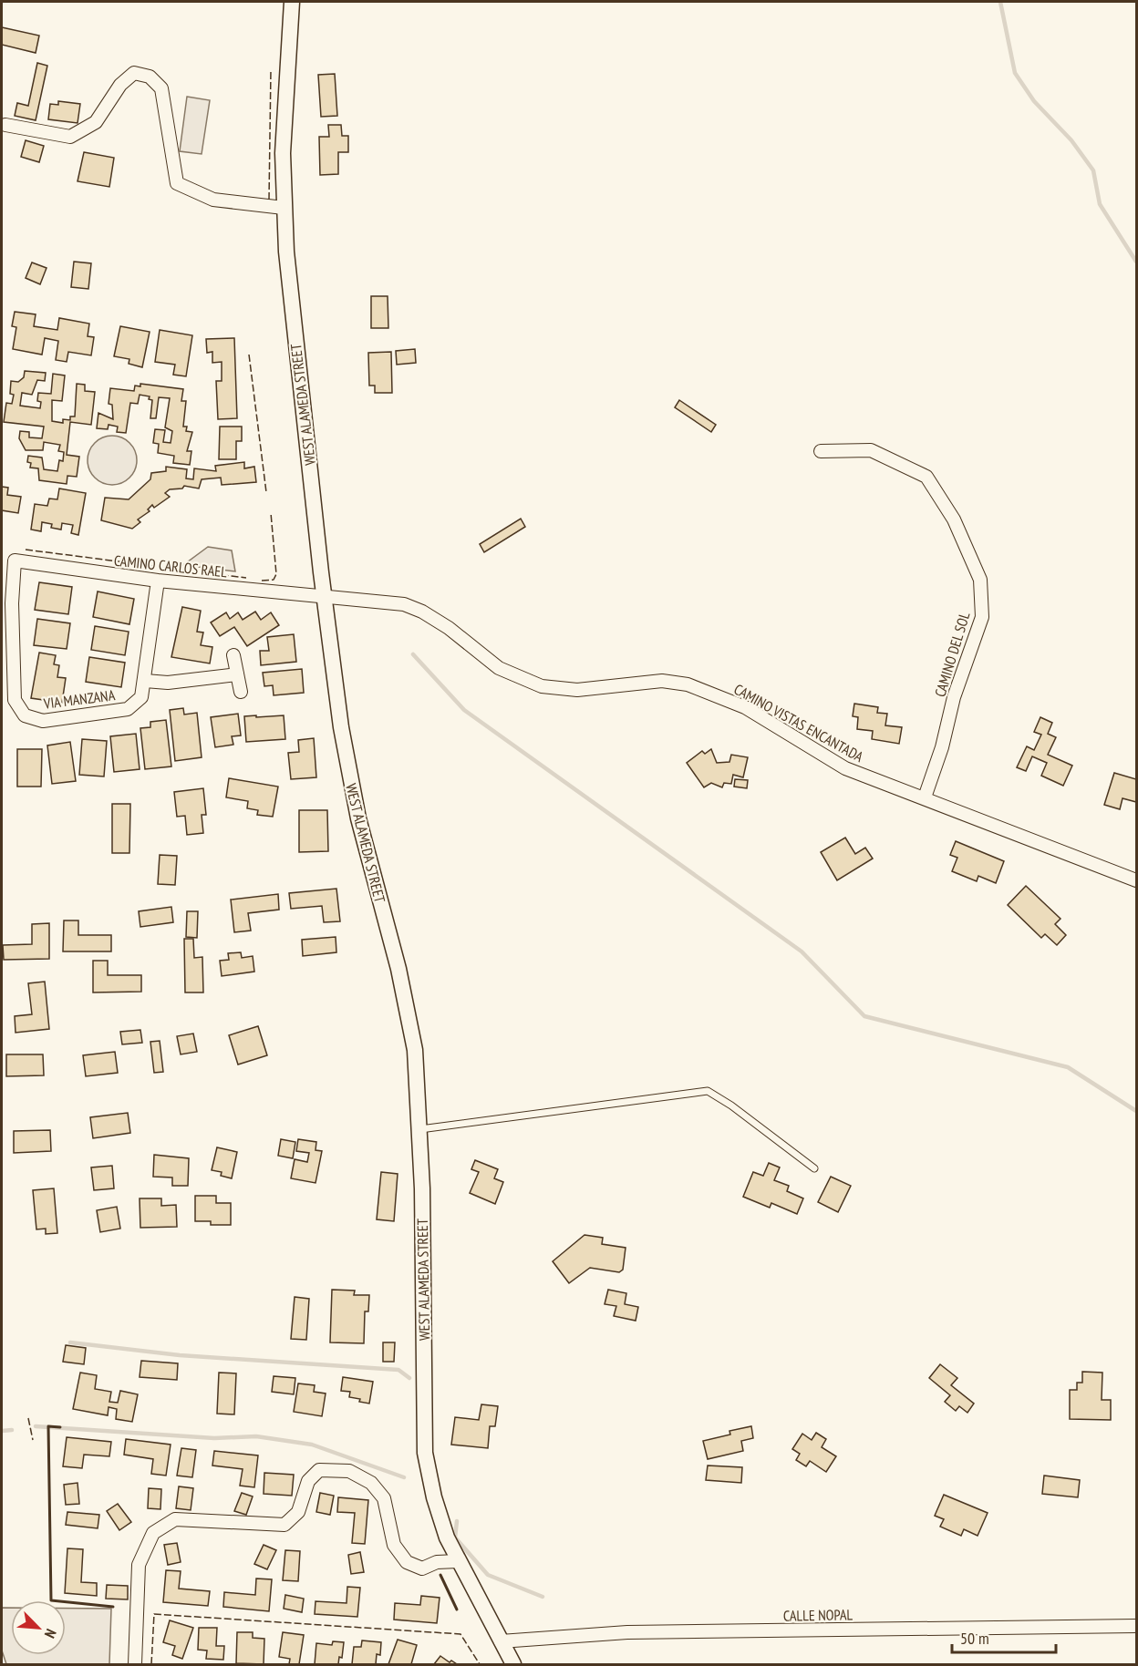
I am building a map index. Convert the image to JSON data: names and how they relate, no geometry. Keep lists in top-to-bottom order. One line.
{"streets":{"street":["WEST ALAMEDA STREET","CAMINO CARLOS RAEL","CAMINO DEL SOL","VIA MANZANA","CAMINO VISTAS ENCANTADA","CALLE NOPAL"]},"crossings":[["WEST ALAMEDA STREET","CAMINO CARLOS RAEL"],["WEST ALAMEDA STREET","CAMINO VISTAS ENCANTADA"],["WEST ALAMEDA STREET","CALLE NOPAL"],["CAMINO CARLOS RAEL","VIA MANZANA"],["CAMINO CARLOS RAEL","CAMINO VISTAS ENCANTADA"],["CAMINO DEL SOL","CAMINO VISTAS ENCANTADA"]],"scale_bar":"50 m","north":"bottom right"}
